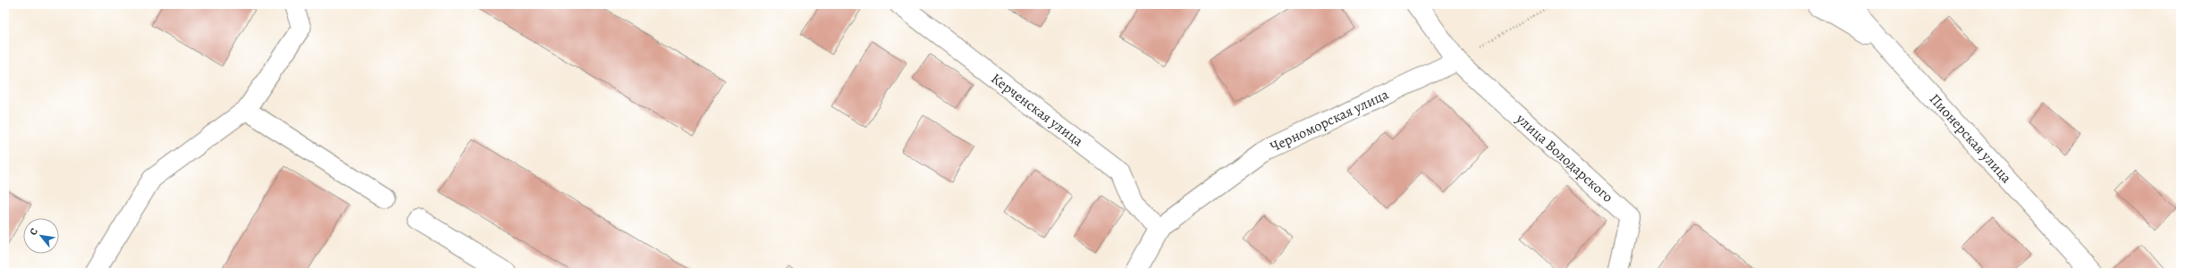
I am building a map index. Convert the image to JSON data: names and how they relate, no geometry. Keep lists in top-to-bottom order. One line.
{"streets":{"street":["Керченская улица","Черноморская улица","Пионерская улица","улица Володарского"]},"crossings":[["Керченская улица","Черноморская улица"],["Черноморская улица","улица Володарского"]],"north":"top left"}
